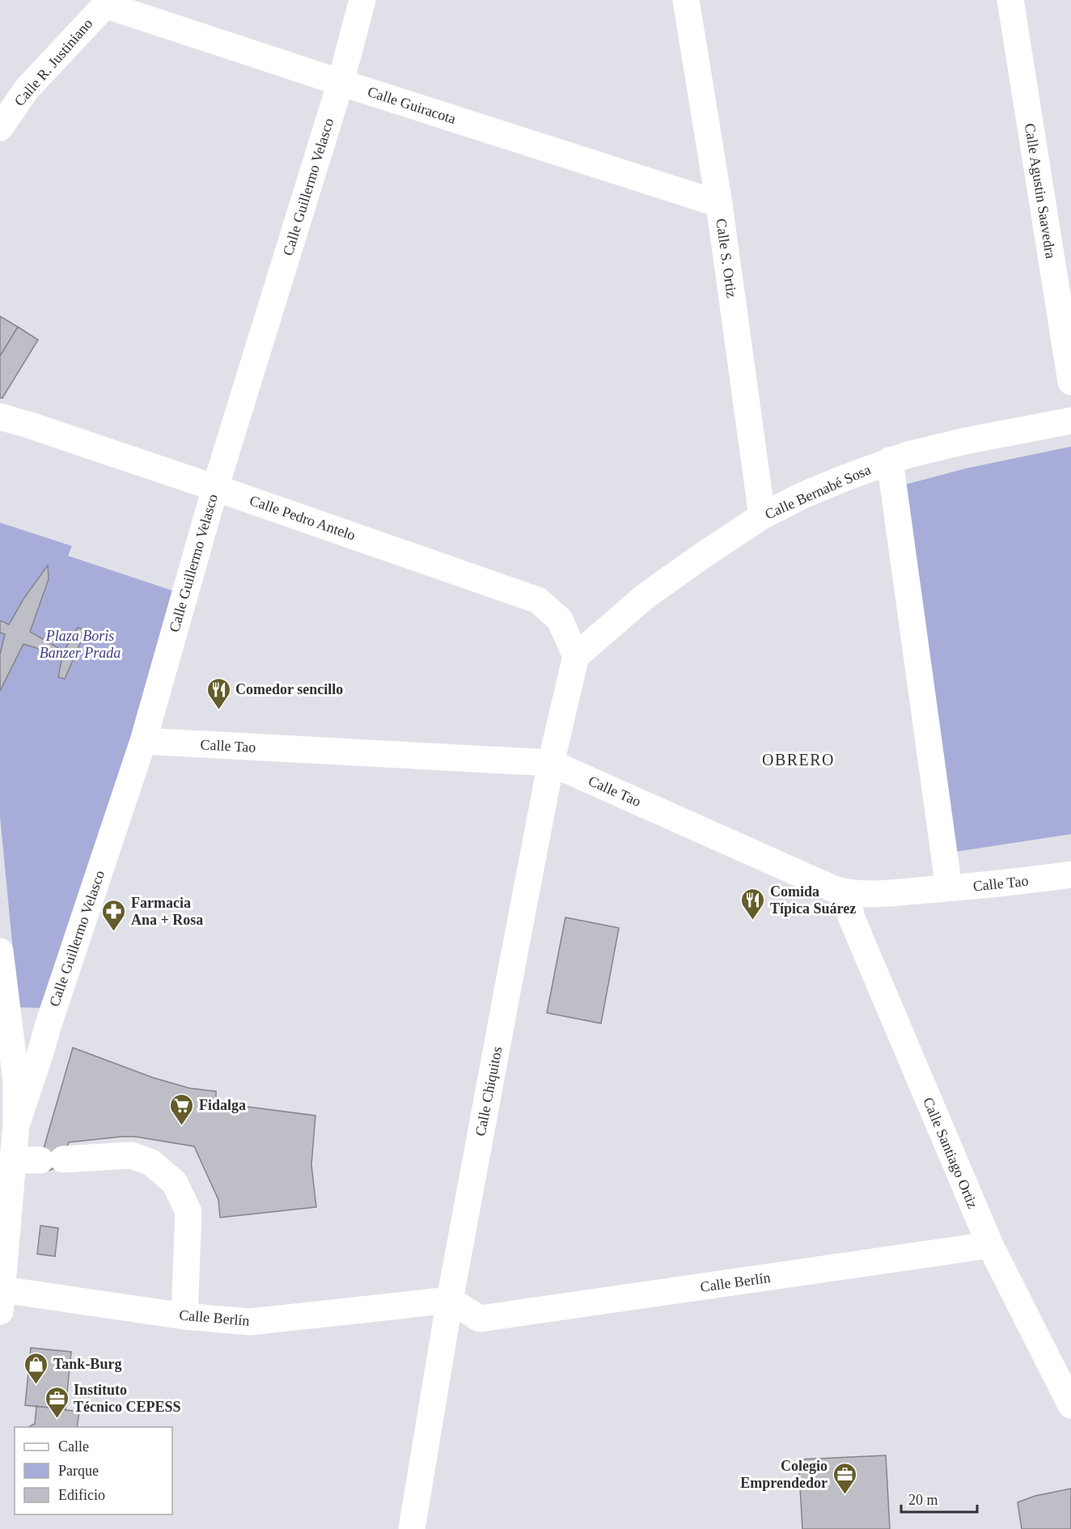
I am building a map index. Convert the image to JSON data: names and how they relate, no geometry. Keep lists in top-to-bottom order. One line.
{"streets":{"street":["Calle R. Justiniano","Calle Guiracota","Calle Guillermo Velasco","Calle Agustin Saavedra","Calle S. Ortiz","Calle Bernabé Sosa","Calle Pedro Antelo","Calle Tao","Calle Chiquitos","Calle Santiago Ortiz","Calle Berlín"]},"crossings":[["Calle R. Justiniano","Calle Guiracota"],["Calle Guiracota","Calle Guillermo Velasco"],["Calle Guiracota","Calle S. Ortiz"],["Calle Guillermo Velasco","Calle Pedro Antelo"],["Calle Guillermo Velasco","Calle Tao"],["Calle S. Ortiz","Calle Bernabé Sosa"],["Calle Bernabé Sosa","Calle Pedro Antelo"],["Calle Bernabé Sosa","Calle Chiquitos"],["Calle Pedro Antelo","Calle Chiquitos"],["Calle Tao","Calle Chiquitos"],["Calle Tao","Calle Santiago Ortiz"],["Calle Chiquitos","Calle Berlín"],["Calle Santiago Ortiz","Calle Berlín"]],"districts":["OBRERO"],"parks":["Plaza Boris Banzer Prada"],"places":{"restaurant":["Comedor sencillo","Comida Típica Suárez"],"pharmacy":["Farmacia Ana + Rosa"],"supermarket":["Fidalga"],"shop":["Tank-Burg"],"office":["Instituto Técnico CEPESS","Colegio Emprendedor"]},"legend":["Calle","Parque","Edificio"],"scale_bar":"20 m"}
